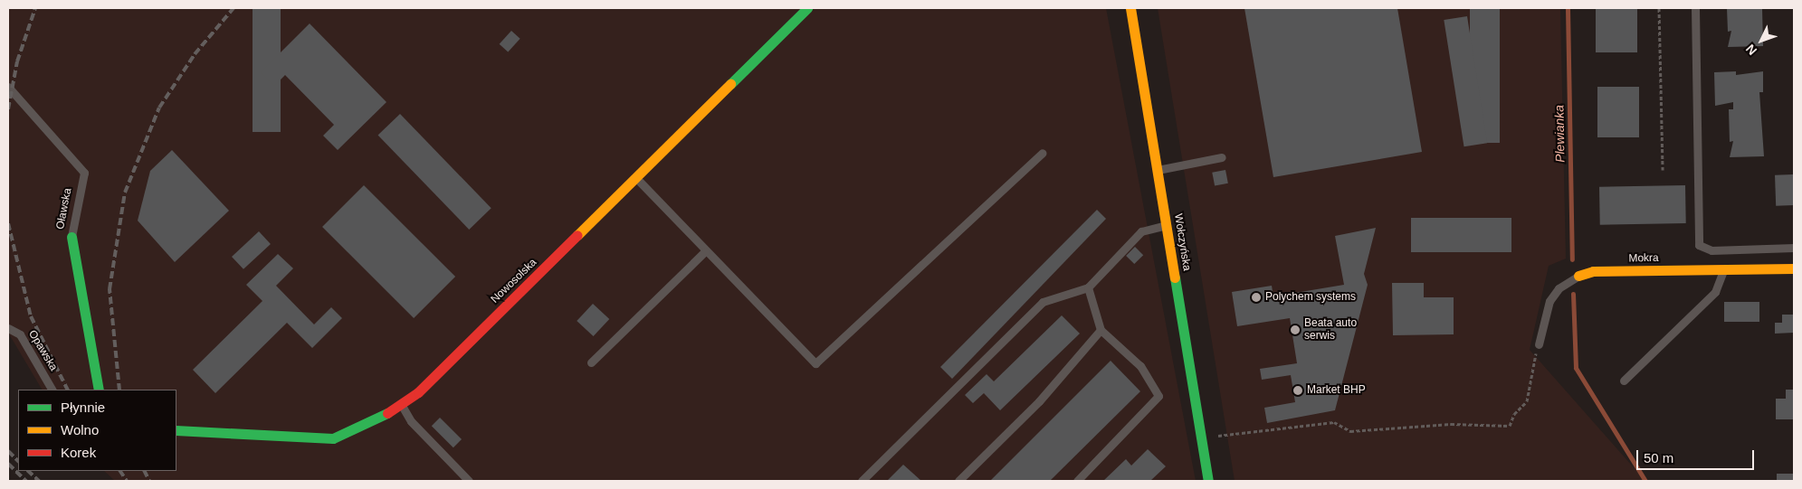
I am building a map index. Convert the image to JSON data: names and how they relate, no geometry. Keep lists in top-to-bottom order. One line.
{"streets":{"street":["Oławska","Wołczyńska","Mokra","Nowosolska"],"lane":["Opawska"]},"water":["Plewianka"],"places":["Polychem systems","Beata auto serwis","Market BHP"],"legend":["Płynnie","Wolno","Korek"],"scale_bar":"50 m","north":"bottom left"}
